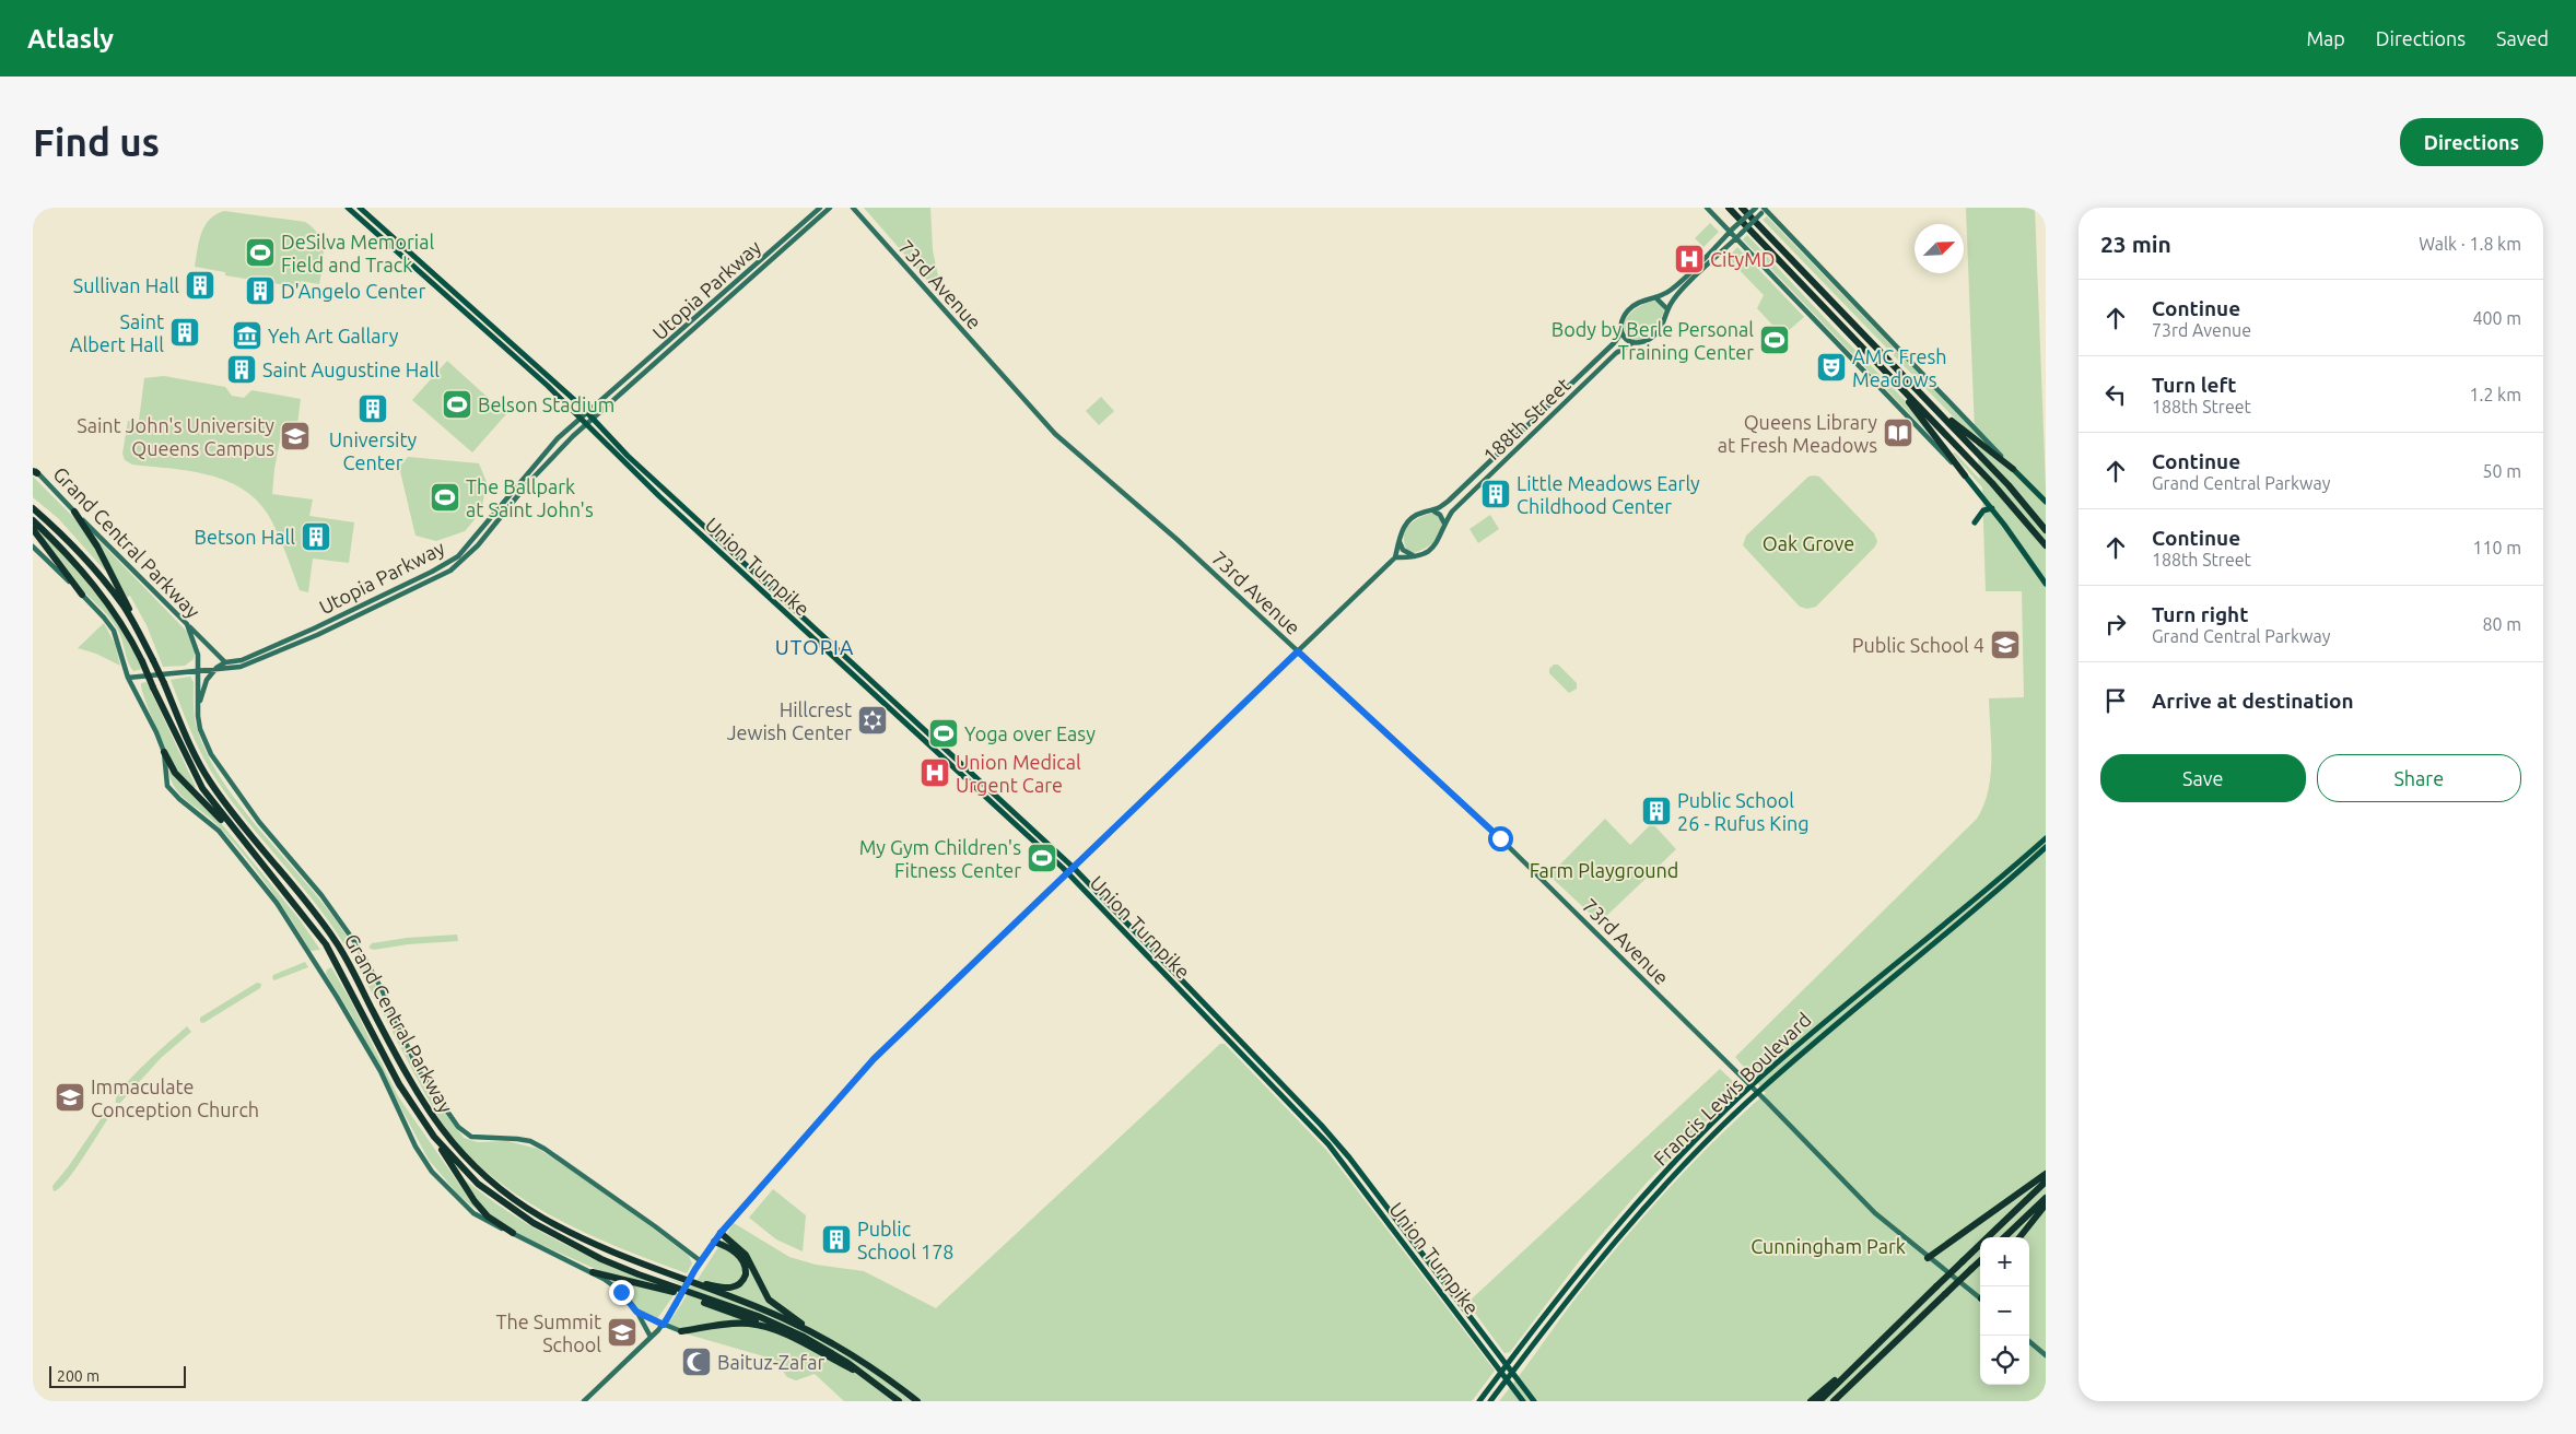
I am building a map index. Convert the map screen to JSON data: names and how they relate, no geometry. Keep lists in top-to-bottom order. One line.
{"streets":{"highway":["Grand Central Parkway"],"main road":["73rd Avenue","Utopia Parkway","188th Street","Union Turnpike","Francis Lewis Boulevard"]},"crossings":[["73rd Avenue","Francis Lewis Boulevard"],["Utopia Parkway","Grand Central Parkway"],["Utopia Parkway","Union Turnpike"],["Union Turnpike","Francis Lewis Boulevard"]],"districts":["UTOPIA"],"parks":["Oak Grove","Farm Playground","Cunningham Park"],"places":{"sports":["DeSilva Memorial Field and Track","Body by Berle Personal Training Center","Belson Stadium","The Ballpark at Saint John's","Yoga over Easy","My Gym Children's Fitness Center"],"hospital":["CityMD","Union Medical Urgent Care"],"building":["Sullivan Hall","D'Angelo Center","Saint Albert Hall","Saint Augustine Hall","University Center","Little Meadows Early Childhood Center","Betson Hall","Public School 26 - Rufus King","Public School 178"],"museum":["Yeh Art Gallary"],"theatre":["AMC Fresh Meadows"],"library":["Queens Library at Fresh Meadows"],"school or university":["Saint John's University Queens Campus","Public School 4","Immaculate Conception Church","The Summit School"],"synagogue":["Hillcrest Jewish Center"],"mosque":["Baituz-Zafar"]},"scale_bar":"200 m","north":"top right","page":{"header":"Atlasly","nav":["Map","Directions","Saved"],"buttons":["Directions",["Save","Share"]],"title":"Find us","heading":["23 min","Walk · 1.8 km"],"list":[["Continue","73rd Avenue","400 m"],["Turn left","188th Street","1.2 km"],["Continue","Grand Central Parkway","50 m"],["Continue","188th Street","110 m"],["Turn right","Grand Central Parkway","80 m"],"Arrive at destination"],"map_buttons":["+","−"],"scale":"200 m"}}
